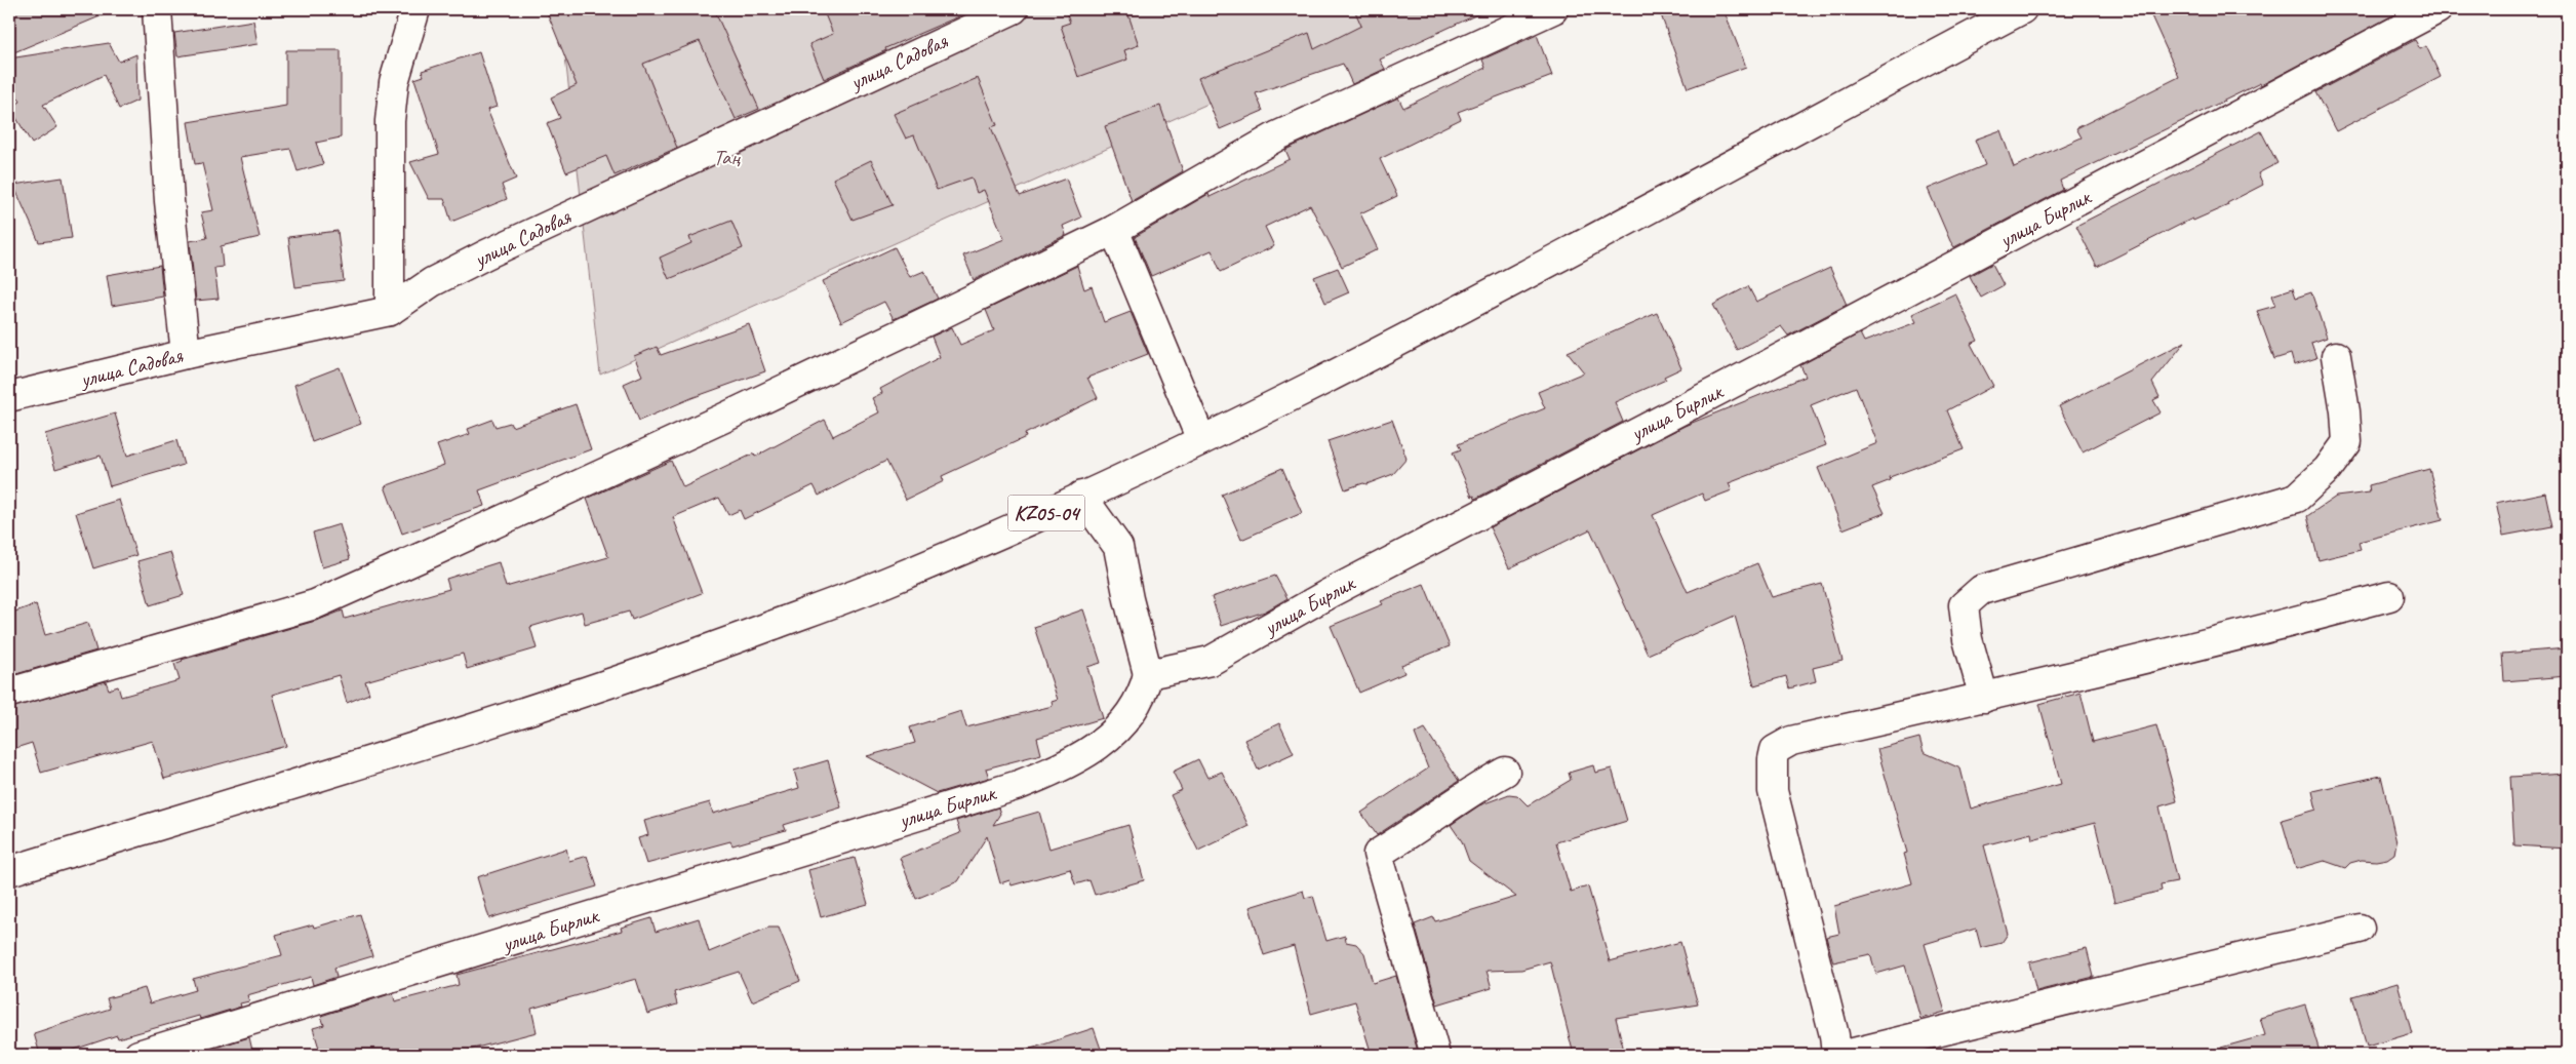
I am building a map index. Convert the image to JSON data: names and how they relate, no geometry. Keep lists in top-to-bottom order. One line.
{"streets":{"street":["улица Садовая","улица Бирлик","KZ05-04"]},"parks":["Таң"]}
